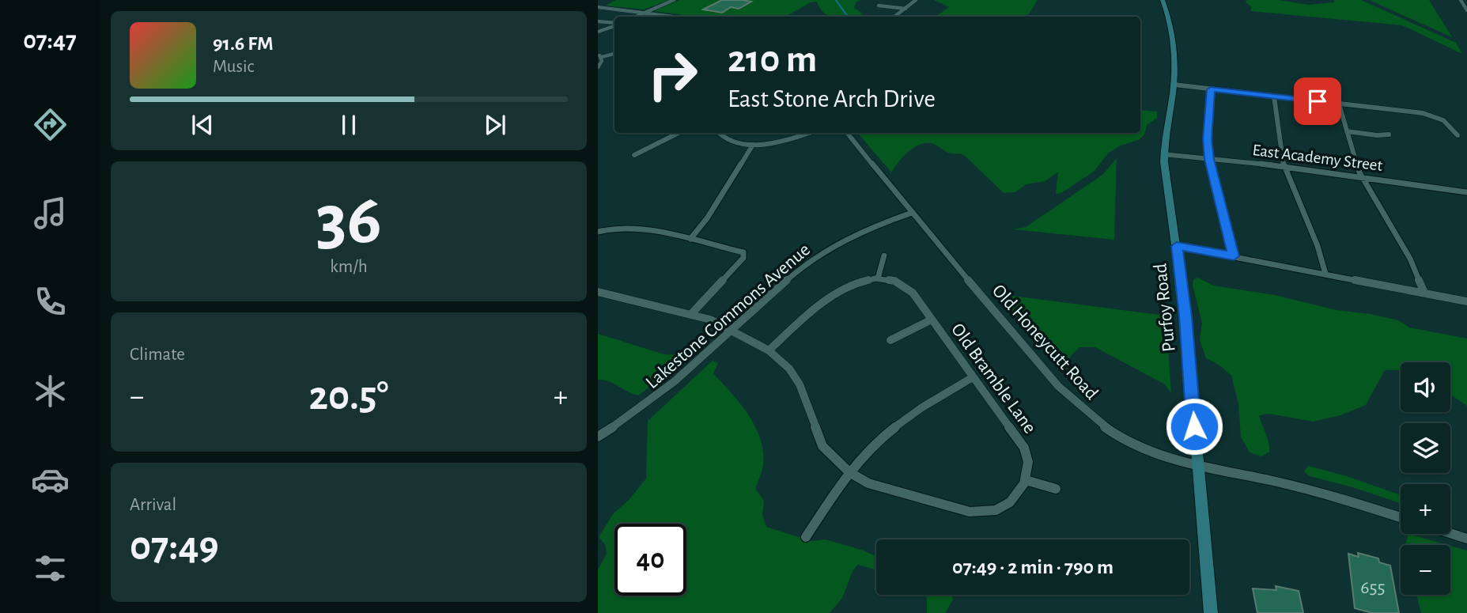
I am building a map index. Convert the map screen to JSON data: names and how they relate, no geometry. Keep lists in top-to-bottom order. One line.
{"streets":{"street":["East Academy Street","Purfoy Road","Lakestone Commons Avenue","Old Honeycutt Road","Old Bramble Lane"]},"crossings":[["East Academy Street","Purfoy Road"],["Purfoy Road","Old Honeycutt Road"],["Lakestone Commons Avenue","Old Honeycutt Road"]],"house_numbers":["655"],"page":{"tabs":"07:47","turn":["210 m","East Stone Arch Drive"],"song":["91.6 FM","Music"],"tile":[["36","km/h"],"Climate",["Arrival","07:49"]],"map_buttons":["+","−"],"heat":["−","20.5°","+"],"limit":"40","trip":"07:49 · 2 min · 790 m"}}
